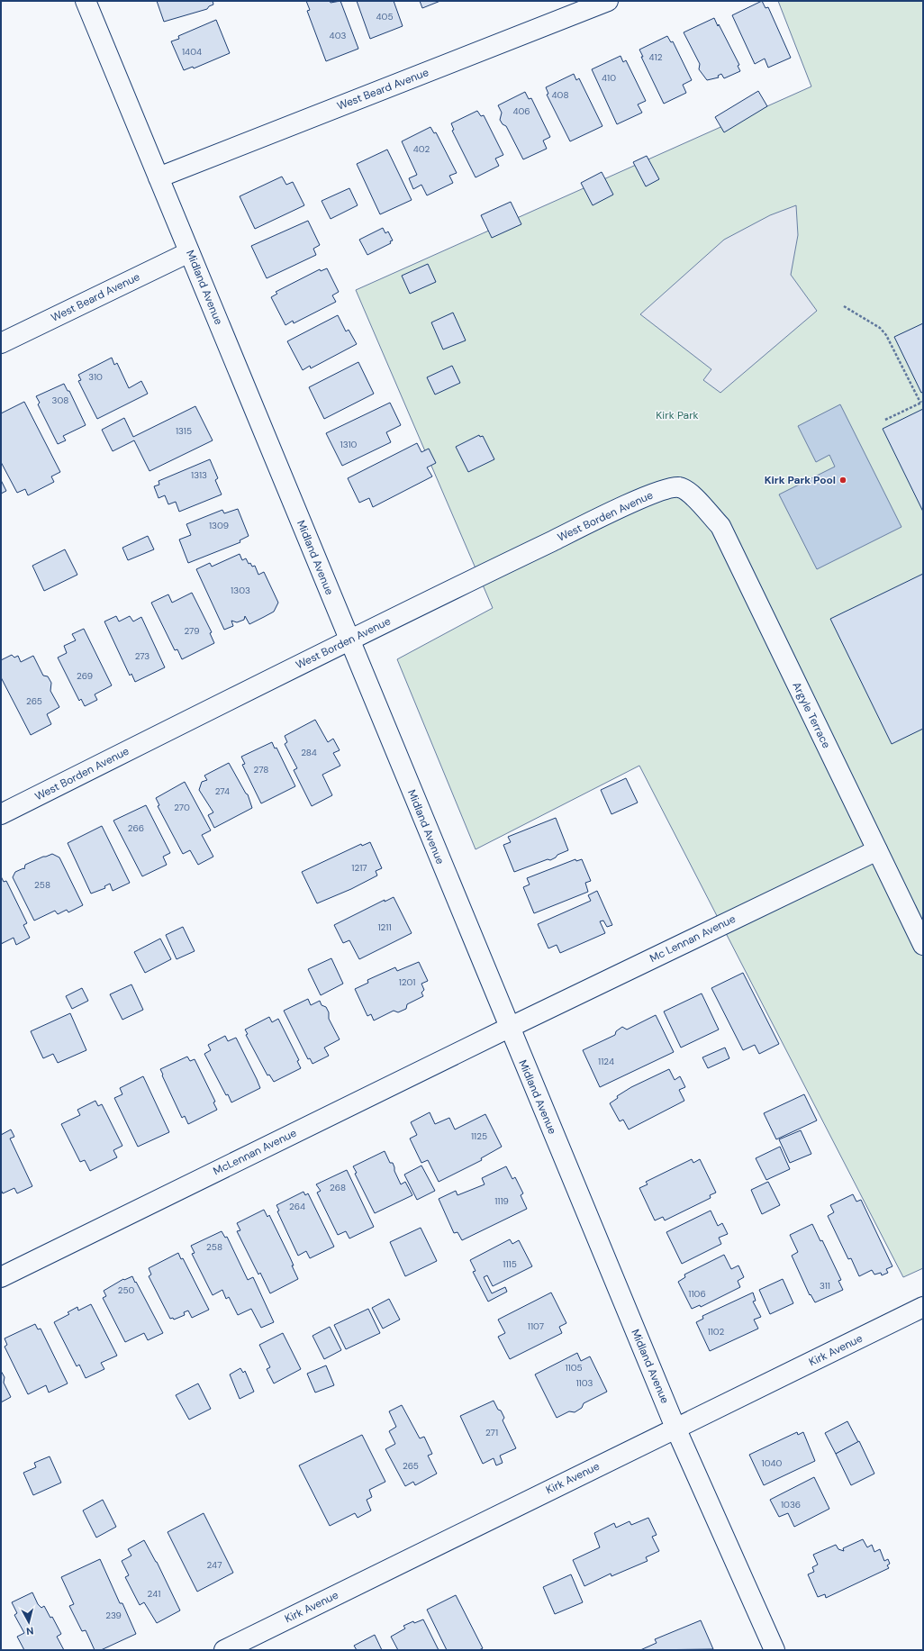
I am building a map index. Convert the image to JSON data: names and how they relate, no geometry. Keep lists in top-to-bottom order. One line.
{"streets":{"street":["West Beard Avenue","Midland Avenue","West Borden Avenue","Argyle Terrace","Mc Lennan Avenue","McLennan Avenue","Kirk Avenue"]},"crossings":[["West Beard Avenue","Midland Avenue"],["Midland Avenue","West Borden Avenue"],["Midland Avenue","Mc Lennan Avenue"],["Midland Avenue","McLennan Avenue"],["Midland Avenue","Kirk Avenue"],["West Borden Avenue","Argyle Terrace"],["Argyle Terrace","Mc Lennan Avenue"],["Mc Lennan Avenue","McLennan Avenue"]],"parks":["Kirk Park"],"places":["Kirk Park Pool"],"house_numbers":["405","403","1404","412","410","408","406","402","310","308","1315","1310","1313","1309","1303","279","273","269","265","284","278","274","270","266","1217","258","1211","1201","1124","1125","268","1119","264","258","1115","311","250","1106","1107","1102","1105","1103","271","1040","265","1036","247","241","239"],"north":"bottom"}
